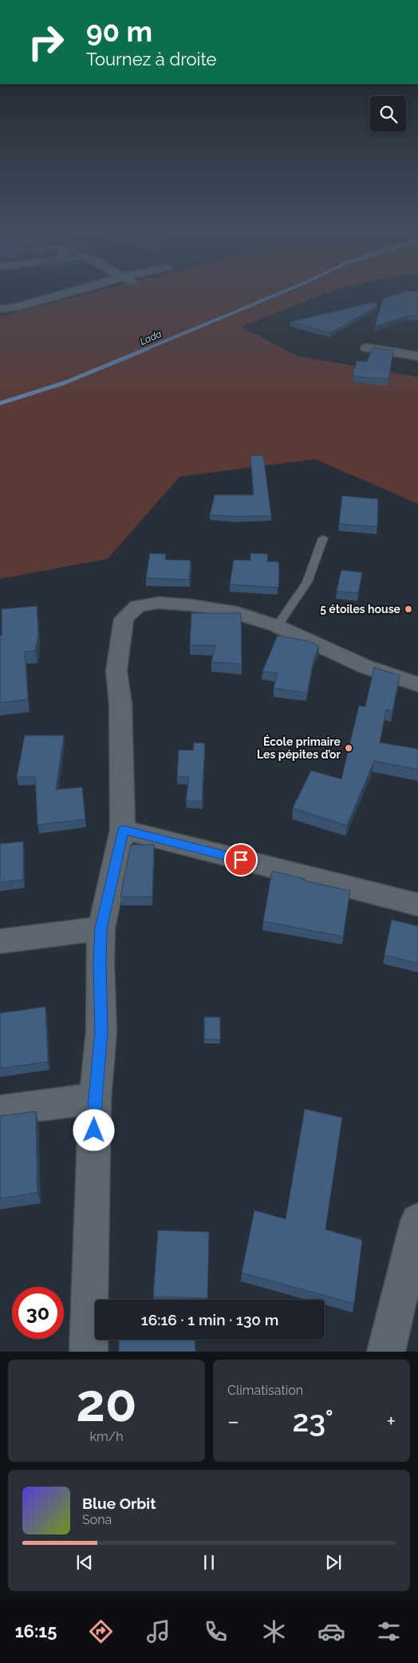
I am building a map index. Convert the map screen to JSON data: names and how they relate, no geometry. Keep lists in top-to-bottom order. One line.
{"water":["Lada"],"places":["5 étoiles house","École primaire Les pépites d’or"],"page":{"turn":["90 m","Tournez à droite"],"limit":"30","trip":"16:16 · 1 min · 130 m","tile":[["20","km/h"],"Climatisation"],"heat":["−","23°","+"],"song":["Blue Orbit","Sona"],"tabs":"16:15"}}
